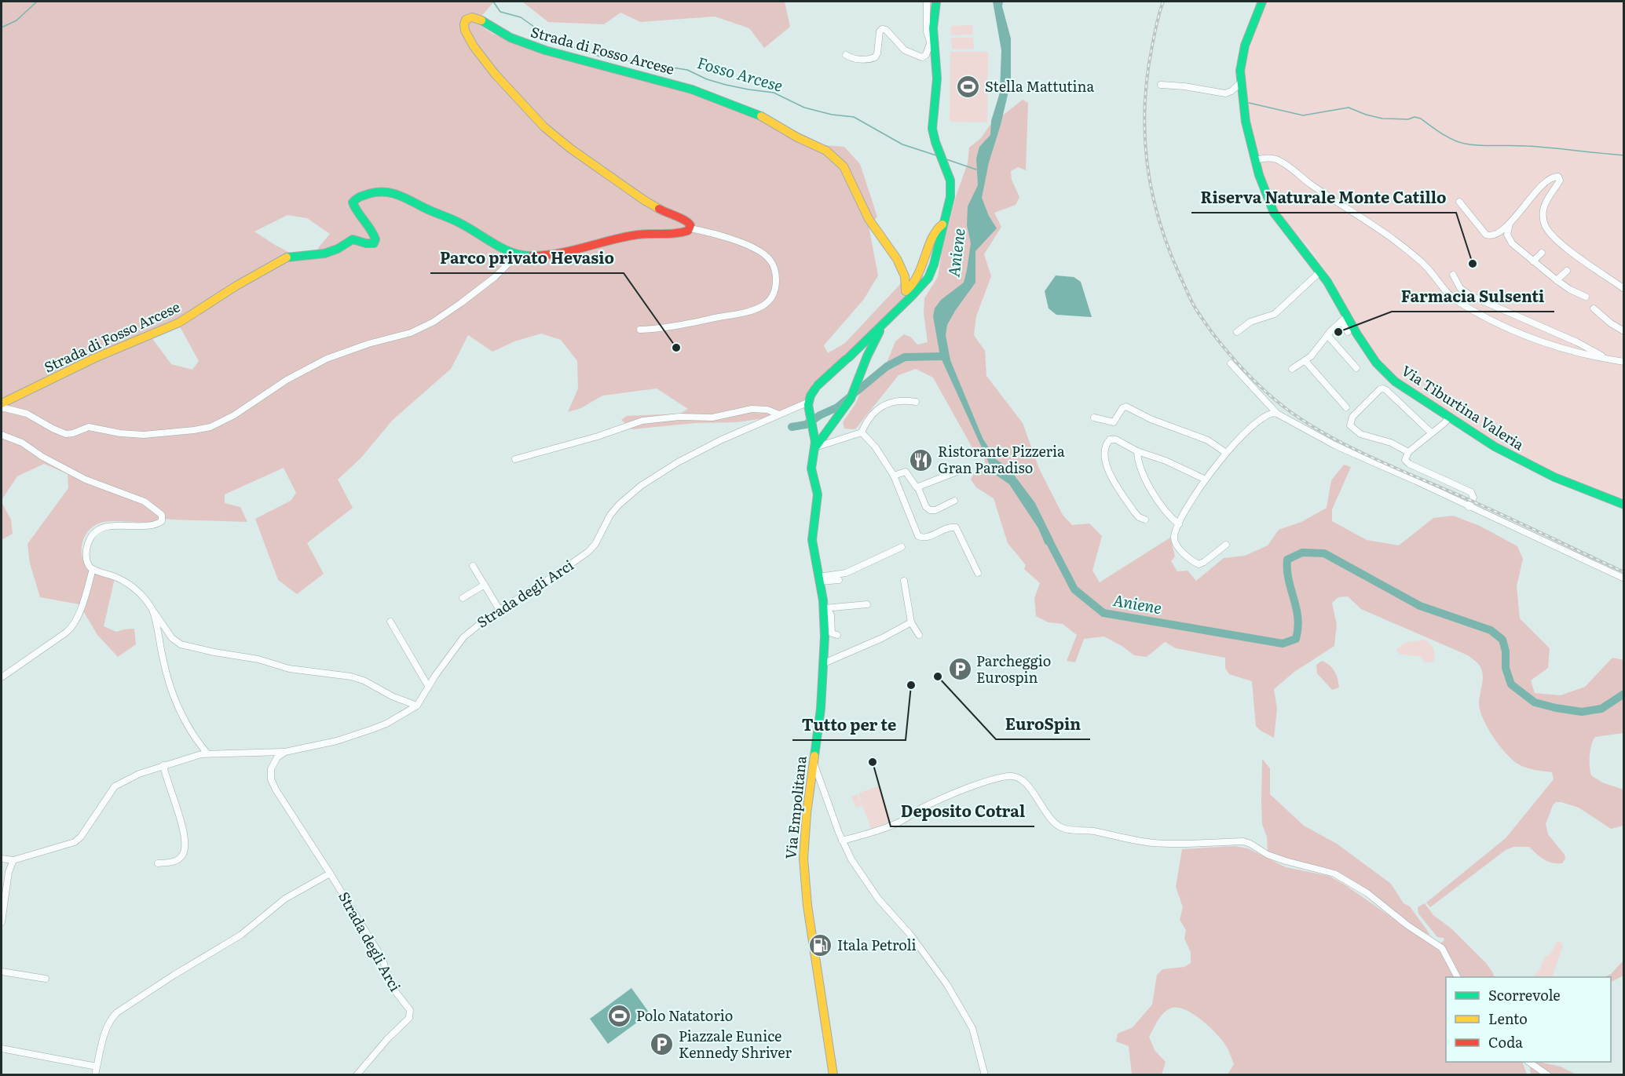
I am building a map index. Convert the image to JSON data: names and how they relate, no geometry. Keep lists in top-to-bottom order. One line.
{"streets":{"main road":["Strada di Fosso Arcese","Via Tiburtina Valeria","Via Empolitana"],"street":["Strada degli Arci"]},"crossings":[["Strada degli Arci","Via Empolitana"]],"water":["Fosso Arcese","Aniene"],"places":{"sports":["Stella Mattutina","Polo Natatorio"],"other":["Riserva Naturale Monte Catillo","Farmacia Sulsenti","Parco privato Hevasio","EuroSpin","Tutto per te","Deposito Cotral"],"restaurant":["Ristorante Pizzeria Gran Paradiso"],"parking":["Parcheggio Eurospin","Piazzale Eunice Kennedy Shriver"],"fuel station":["Itala Petroli"]},"legend":["Scorrevole","Lento","Coda"]}
